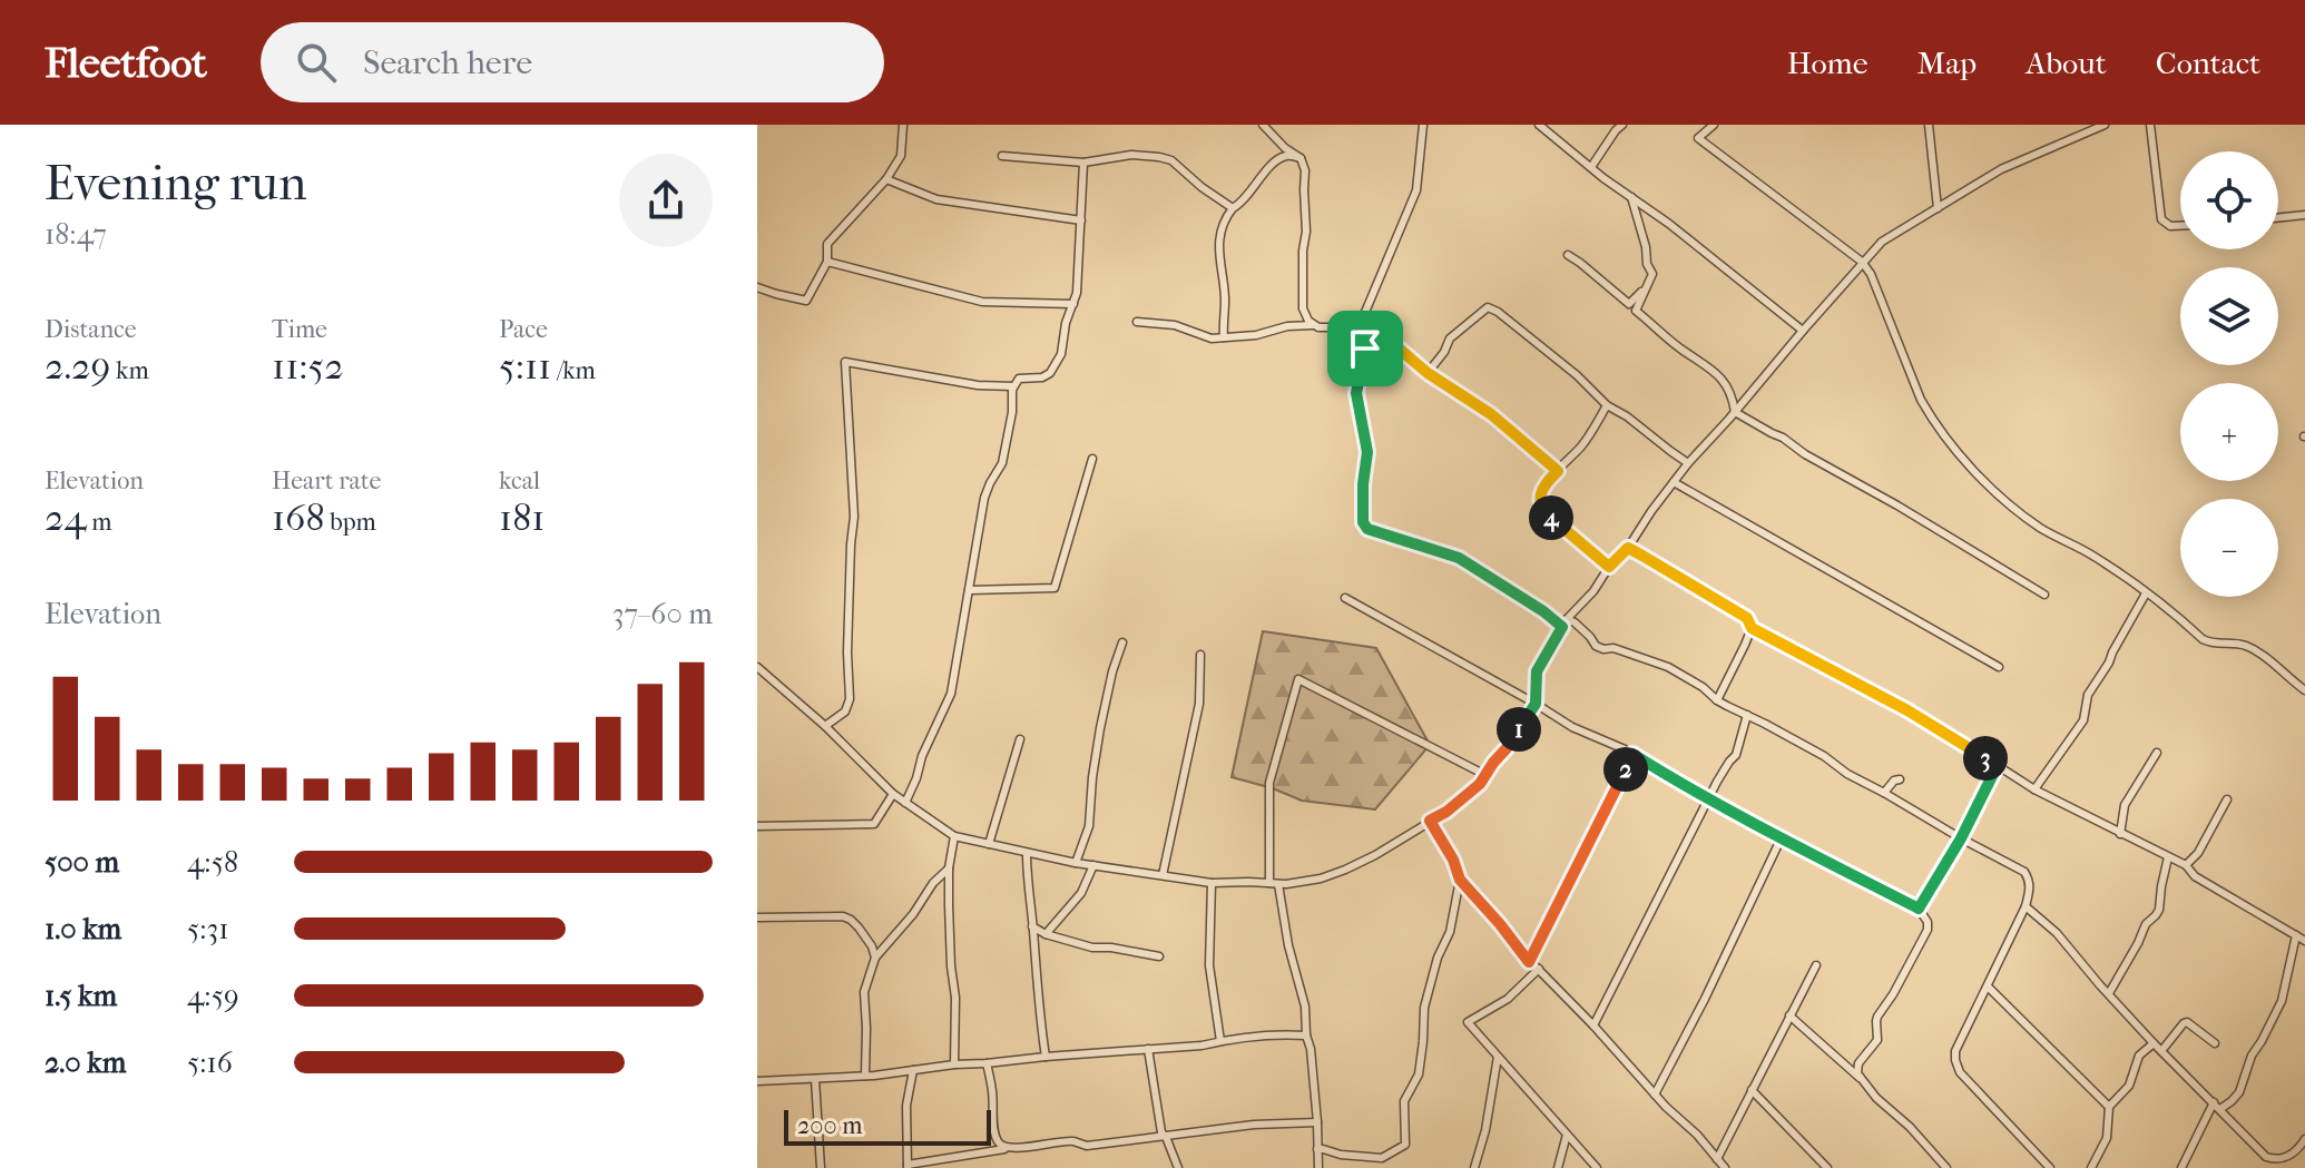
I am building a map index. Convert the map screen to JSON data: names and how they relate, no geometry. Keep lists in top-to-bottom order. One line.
{"scale_bar":"200 m","page":{"header":"Fleetfoot","search":"Search here","nav":["Home","Map","About","Contact"],"heading":["Evening run","18:47"],"map_buttons":["+","−"],"stats":[["Distance","2.29 km"],["Time","11:52"],["Pace","5:11 /km"],["Elevation","24 m"],["Heart rate","168 bpm"],["kcal","181"]],"pins":["4","1","3","2"],"chart":["Elevation","37–60 m"],"list":[{"name":"500 m","note":"4:58"},{"name":"1.0 km","note":"5:31"},{"name":"1.5 km","note":"4:59"},{"name":"2.0 km","note":"5:16"}],"scale":"200 m"}}
